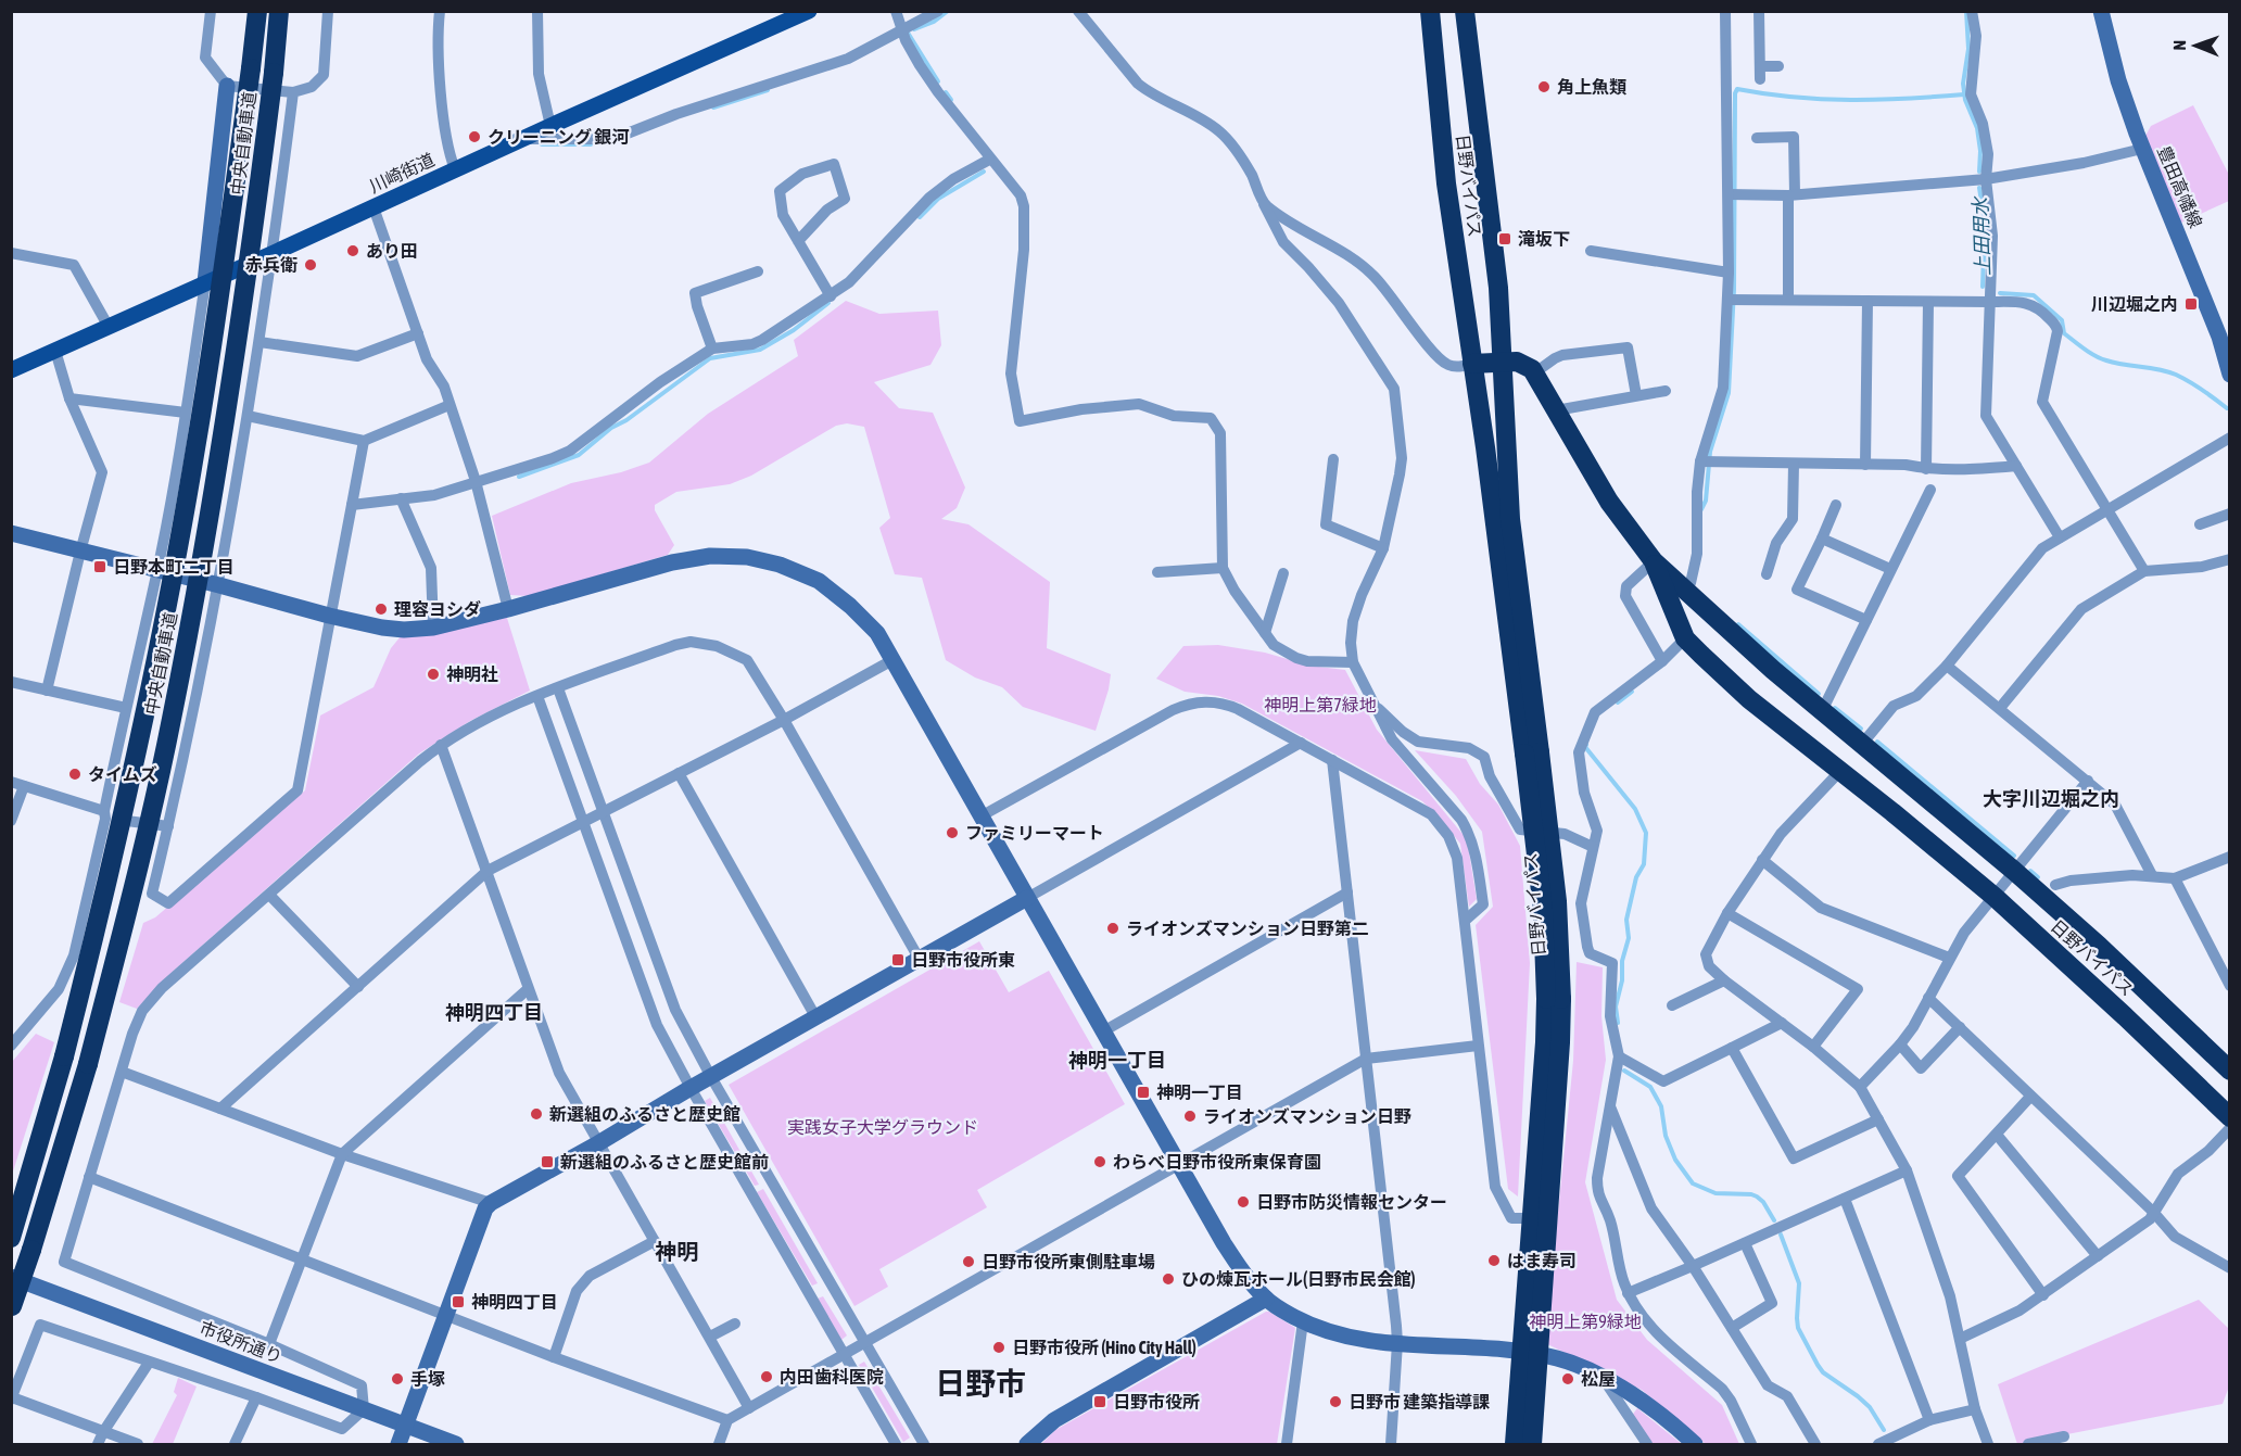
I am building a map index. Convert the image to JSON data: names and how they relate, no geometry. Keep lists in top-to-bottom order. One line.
{"streets":{"highway":["中央自動車道","日野バイパス"],"main road":["川崎街道"],"street":["豊田高幡線","市役所通り"]},"districts":["大字川辺堀之内","神明四丁目","神明一丁目","神明","日野市"],"water":["上田用水"],"parks":["神明上第7緑地","実践女子大学グラウンド","神明上第9緑地"],"places":{"other":["角上魚類","クリーニング 銀河","あり田","赤兵衛","理容ヨシダ","神明社","タイムズ","ファミリーマート","ライオンズマンション日野第二","新選組のふるさと歴史館","ライオンズマンション日野","わらべ日野市役所東保育園","日野市防災情報センター","はま寿司","日野市役所東側駐車場","ひの煉瓦ホール(日野市民会館)","日野市役所 (Hino City Hall)","内田歯科医院","手塚","松屋","日野市 建築指導課"],"transit":["滝坂下","川辺堀之内","日野本町二丁目","日野市役所東","神明一丁目","新選組のふるさと歴史館前","神明四丁目","日野市役所"]},"north":"left"}
